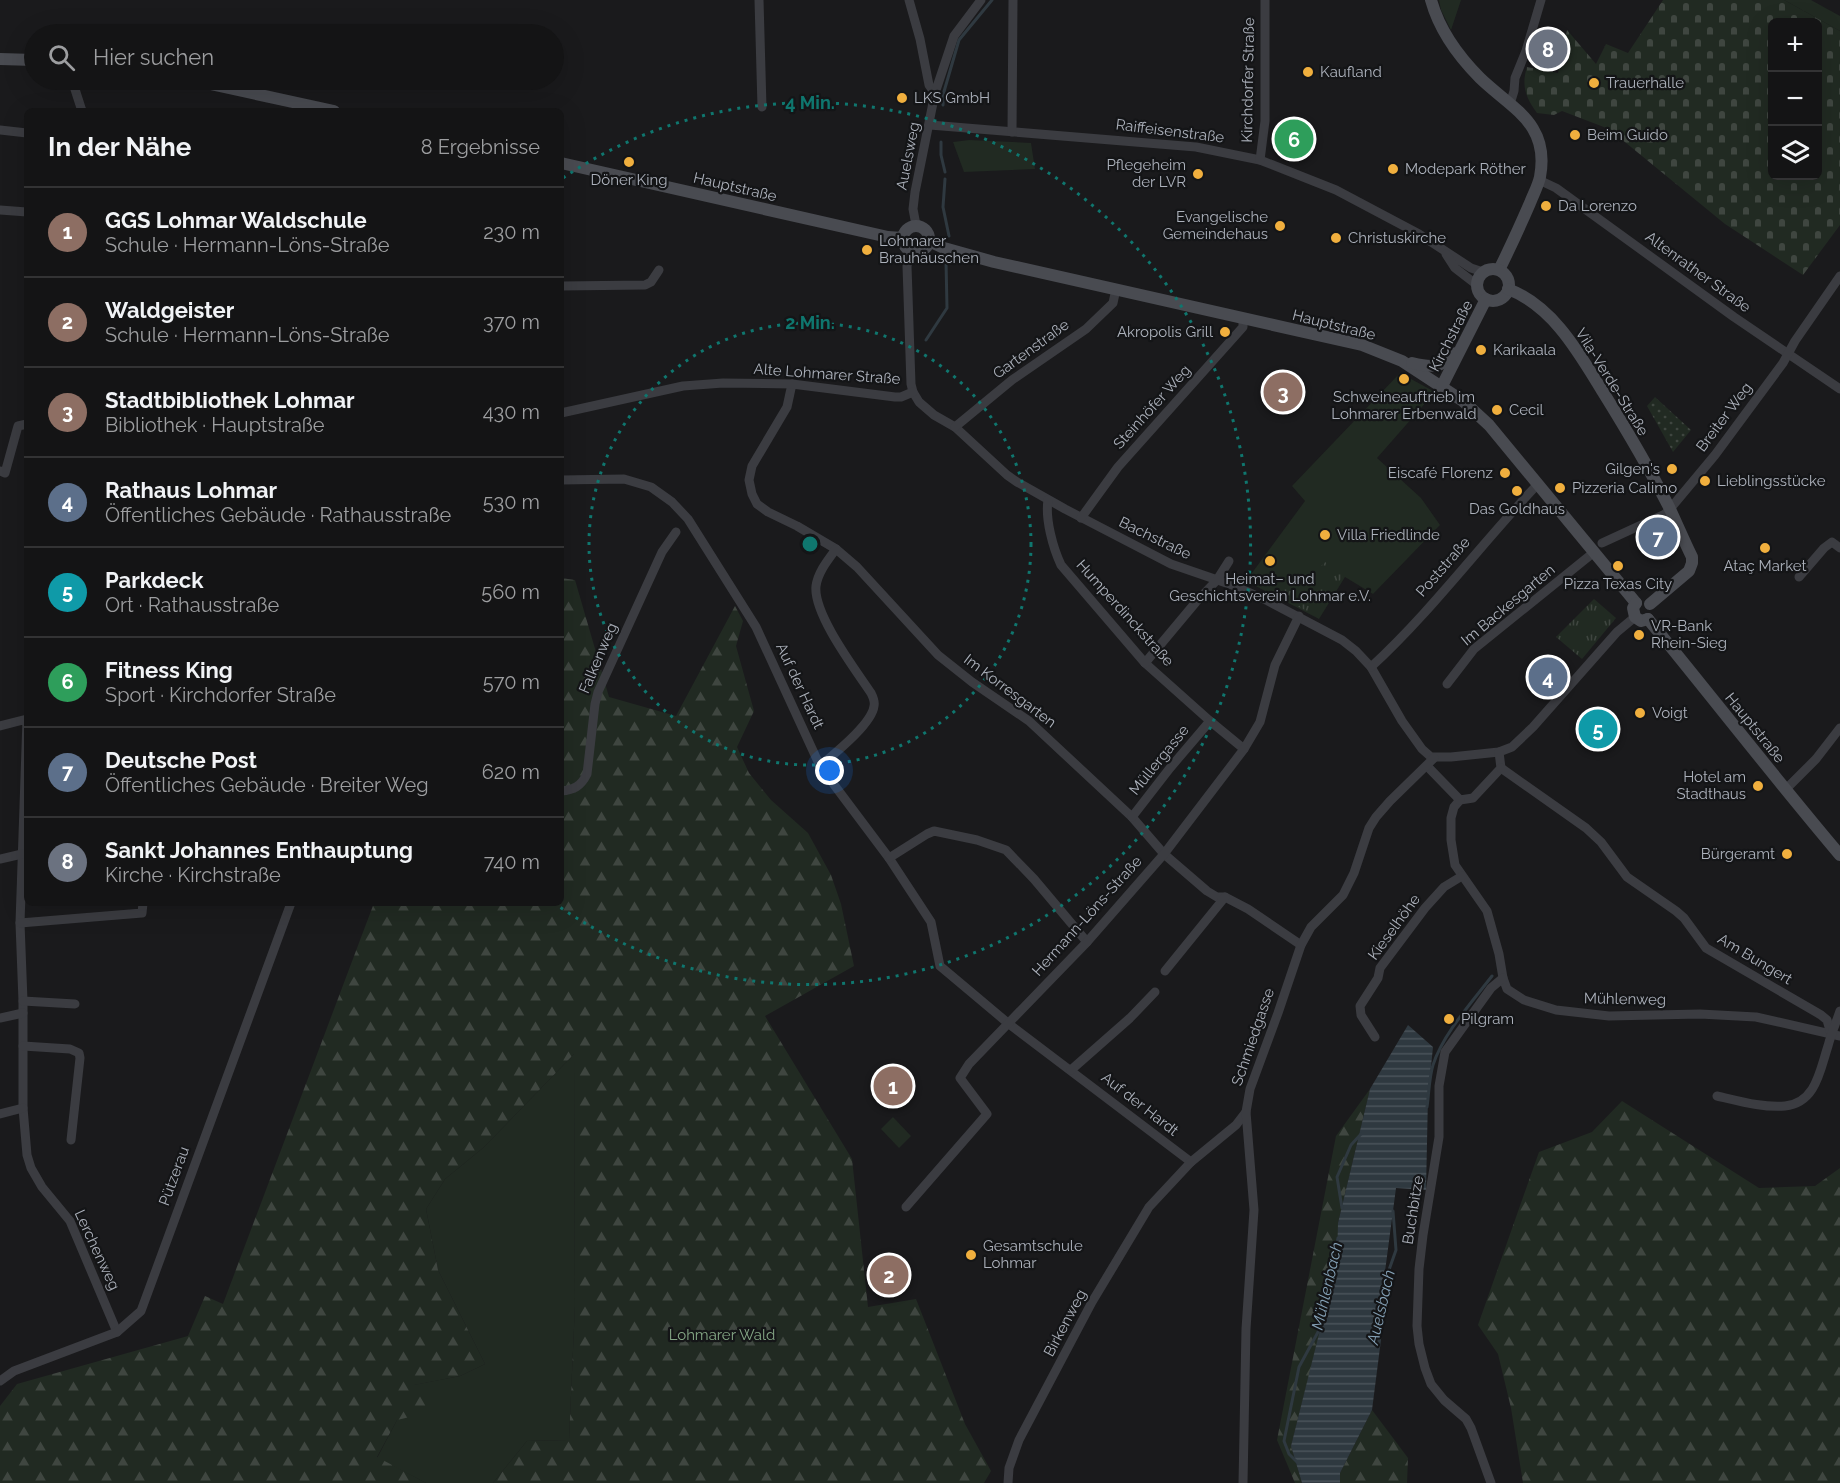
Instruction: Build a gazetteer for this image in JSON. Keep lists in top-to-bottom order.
{
  "streets": {
    "main road": ["Hauptstraße", "Kirchstraße", "Vila-Verde-Straße"],
    "street": [
      "Kirchdorfer Straße",
      "Raiffeisenstraße",
      "Auelsweg",
      "Altenrather Straße",
      "Gartenstraße",
      "Alte Lohmarer Straße",
      "Steinhöfer Weg",
      "Breiter Weg",
      "Bachstraße",
      "Poststraße",
      "Im Backesgarten",
      "Humperdinckstraße",
      "Falkenweg",
      "Auf der Hardt",
      "Im Korresgarten",
      "Müllergasse",
      "Hermann-Löns-Straße",
      "Kieselhöhe",
      "Am Bungert",
      "Mühlenweg",
      "Schmiedgasse",
      "Pützerau",
      "Buchbitze",
      "Lerchenweg",
      "Birkenweg"
    ]
  },
  "crossings": [
    ["Kirchdorfer Straße", "Raiffeisenstraße"],
    ["Raiffeisenstraße", "Auelsweg"],
    ["Raiffeisenstraße", "Kirchstraße"],
    ["Raiffeisenstraße", "Vila-Verde-Straße"],
    ["Auelsweg", "Hauptstraße"],
    ["Hauptstraße", "Kirchstraße"],
    ["Hauptstraße", "Gartenstraße"],
    ["Hauptstraße", "Steinhöfer Weg"],
    ["Hauptstraße", "Breiter Weg"],
    ["Hauptstraße", "Poststraße"],
    ["Hauptstraße", "Im Backesgarten"],
    ["Altenrather Straße", "Breiter Weg"],
    ["Kirchstraße", "Vila-Verde-Straße"],
    ["Gartenstraße", "Bachstraße"],
    ["Alte Lohmarer Straße", "Bachstraße"],
    ["Alte Lohmarer Straße", "Im Korresgarten"],
    ["Vila-Verde-Straße", "Breiter Weg"],
    ["Steinhöfer Weg", "Bachstraße"],
    ["Breiter Weg", "Im Backesgarten"],
    ["Bachstraße", "Poststraße"],
    ["Bachstraße", "Humperdinckstraße"],
    ["Bachstraße", "Hermann-Löns-Straße"],
    ["Bachstraße", "Schmiedgasse"],
    ["Humperdinckstraße", "Müllergasse"],
    ["Humperdinckstraße", "Hermann-Löns-Straße"],
    ["Auf der Hardt", "Hermann-Löns-Straße"],
    ["Auf der Hardt", "Birkenweg"],
    ["Im Korresgarten", "Müllergasse"],
    ["Im Korresgarten", "Hermann-Löns-Straße"],
    ["Im Korresgarten", "Schmiedgasse"],
    ["Am Bungert", "Mühlenweg"],
    ["Mühlenweg", "Buchbitze"],
    ["Schmiedgasse", "Birkenweg"],
    ["Pützerau", "Lerchenweg"]
  ],
  "water": ["Mühlenbach", "Auelsbach"],
  "parks": ["Lohmarer Wald"],
  "places": [
    "Kaufland",
    "Trauerhalle",
    "LKS GmbH",
    "Beim Guido",
    "Döner King",
    "Modepark Röther",
    "Pflegeheim der LVR",
    "Da Lorenzo",
    "Evangelische Gemeindehaus",
    "Christuskirche",
    "Lohmarer Brauhäuschen",
    "Akropolis Grill",
    "Karikaala",
    "Schweineauftrieb im Lohmarer Erbenwald",
    "Cecil",
    "Gilgen's",
    "Eiscafé Florenz",
    "Lieblingsstücke",
    "Pizzeria Calimo",
    "Das Goldhaus",
    "Villa Friedlinde",
    "Ataç Market",
    "Heimat– und Geschichtsverein Lohmar e.V.",
    "Pizza Texas City",
    "VR-Bank Rhein-Sieg",
    "Voigt",
    "Hotel am Stadthaus",
    "Bürgeramt",
    "Pilgram",
    "Gesamtschule Lohmar"
  ],
  "page": {
    "map_buttons": ["+", "−"],
    "search": "Hier suchen",
    "pins": [
      "8",
      "6",
      "3",
      "7",
      "4",
      "5",
      "1",
      "2"
    ],
    "heading": ["In der Nähe", "8 Ergebnisse"],
    "list": [
      {
        "mark": "1",
        "name": "GGS Lohmar Waldschule",
        "note": "Schule · Hermann-Löns-Straße",
        "value": "230 m"
      },
      {
        "mark": "2",
        "name": "Waldgeister",
        "note": "Schule · Hermann-Löns-Straße",
        "value": "370 m"
      },
      {
        "mark": "3",
        "name": "Stadtbibliothek Lohmar",
        "note": "Bibliothek · Hauptstraße",
        "value": "430 m"
      },
      {
        "mark": "4",
        "name": "Rathaus Lohmar",
        "note": "Öffentliches Gebäude · Rathausstraße",
        "value": "530 m"
      },
      {
        "mark": "5",
        "name": "Parkdeck",
        "note": "Ort · Rathausstraße",
        "value": "560 m"
      },
      {
        "mark": "6",
        "name": "Fitness King",
        "note": "Sport · Kirchdorfer Straße",
        "value": "570 m"
      },
      {
        "mark": "7",
        "name": "Deutsche Post",
        "note": "Öffentliches Gebäude · Breiter Weg",
        "value": "620 m"
      },
      {
        "mark": "8",
        "name": "Sankt Johannes Enthauptung",
        "note": "Kirche · Kirchstraße",
        "value": "740 m"
      }
    ]
  },
  "rings": ["4 Min.", "2 Min."]
}
